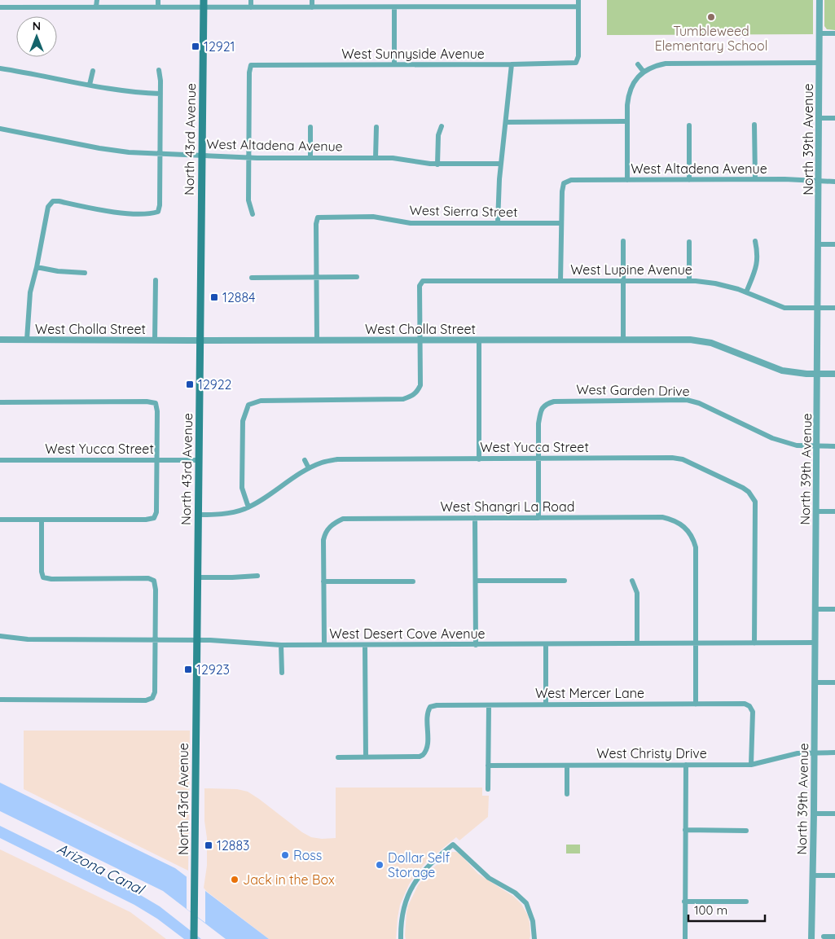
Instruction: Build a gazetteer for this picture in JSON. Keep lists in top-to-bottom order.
{
  "streets": {
    "main road": ["North 43rd Avenue"],
    "street": [
      "West Sunnyside Avenue",
      "North 39th Avenue",
      "West Altadena Avenue",
      "West Sierra Street",
      "West Lupine Avenue",
      "West Cholla Street",
      "West Garden Drive",
      "West Yucca Street",
      "West Shangri La Road",
      "West Desert Cove Avenue",
      "West Mercer Lane",
      "West Christy Drive"
    ]
  },
  "crossings": [
    ["West Sunnyside Avenue", "West Altadena Avenue"],
    ["North 43rd Avenue", "West Altadena Avenue"],
    ["North 43rd Avenue", "West Cholla Street"],
    ["North 43rd Avenue", "West Yucca Street"],
    ["North 43rd Avenue", "West Desert Cove Avenue"],
    ["North 39th Avenue", "West Altadena Avenue"],
    ["North 39th Avenue", "West Lupine Avenue"],
    ["North 39th Avenue", "West Cholla Street"],
    ["North 39th Avenue", "West Garden Drive"],
    ["North 39th Avenue", "West Desert Cove Avenue"],
    ["North 39th Avenue", "West Christy Drive"],
    ["West Altadena Avenue", "West Sierra Street"],
    ["West Lupine Avenue", "West Cholla Street"],
    ["West Garden Drive", "West Yucca Street"],
    ["West Yucca Street", "West Desert Cove Avenue"],
    ["West Shangri La Road", "West Desert Cove Avenue"],
    ["West Mercer Lane", "West Christy Drive"]
  ],
  "water": ["Arizona Canal"],
  "places": {
    "other": [
      "Tumbleweed Elementary School",
      "Ross",
      "Dollar Self Storage",
      "Jack in the Box"
    ],
    "transit": [
      "12921",
      "12884",
      "12922",
      "12923",
      "12883"
    ]
  },
  "scale_bar": "100 m",
  "north": "top"
}
